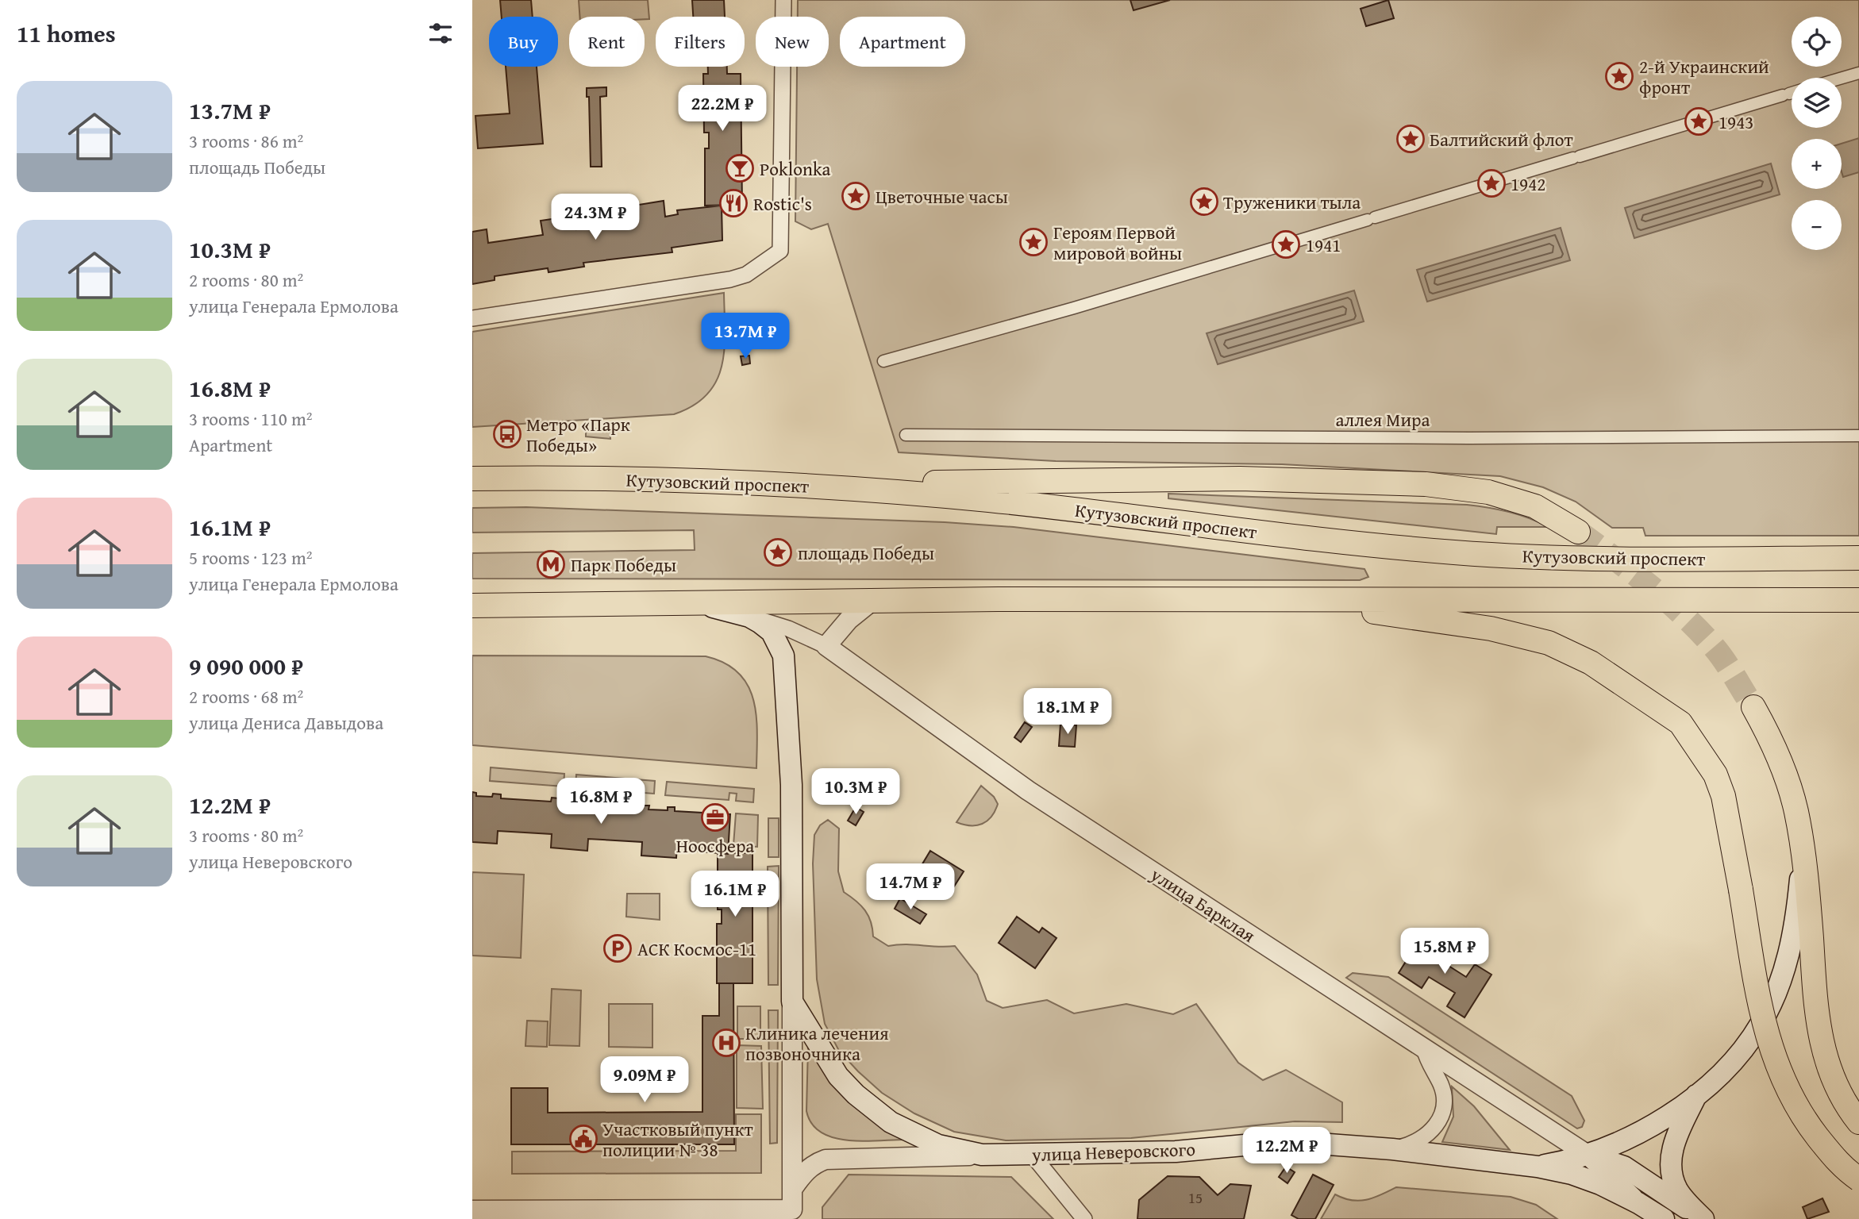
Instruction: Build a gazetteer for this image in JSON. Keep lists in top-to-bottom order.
{
  "streets": {
    "main road": ["Кутузовский проспект", "улица Барклая", "улица Неверовского"],
    "street": ["аллея Мира"]
  },
  "crossings": [
    ["улица Барклая", "улица Неверовского"]
  ],
  "places": {
    "place": [
      "2-й Украинский фронт",
      "1943",
      "Балтийский флот",
      "1942",
      "Цветочные часы",
      "Труженики тыла",
      "Героям Первой мировой войны",
      "1941",
      "площадь Победы"
    ],
    "bar": ["Poklonka"],
    "restaurant": ["Rostic's"],
    "bus stop": ["Метро «Парк Победы»"],
    "metro station": ["Парк Победы"],
    "office": ["Ноосфера"],
    "parking": ["АСК Космос-11"],
    "hospital": ["Клиника лечения позвоночника"],
    "public building": ["Участковый пункт полиции № 38"]
  },
  "house_numbers": ["15"],
  "page": {
    "heading": "11 homes",
    "map_buttons": ["+", "−"],
    "chip": [
      "Buy",
      "Rent",
      "Filters",
      "New",
      "Apartment"
    ],
    "list": [
      {
        "name": "13.7M ₽",
        "note": "3 rooms · 86 m² · площадь Победы"
      },
      {
        "name": "10.3M ₽",
        "note": "2 rooms · 80 m² · улица Генерала Ермолова"
      },
      {
        "name": "16.8M ₽",
        "note": "3 rooms · 110 m² · Apartment"
      },
      {
        "name": "16.1M ₽",
        "note": "5 rooms · 123 m² · улица Генерала Ермолова"
      },
      {
        "name": "9 090 000 ₽",
        "note": "2 rooms · 68 m² · улица Дениса Давыдова"
      },
      {
        "name": "12.2M ₽",
        "note": "3 rooms · 80 m² · улица Неверовского"
      }
    ],
    "price": [
      "22.2M ₽",
      "24.3M ₽",
      "13.7M ₽",
      "18.1M ₽",
      "10.3M ₽",
      "16.8M ₽",
      "14.7M ₽",
      "16.1M ₽",
      "15.8M ₽",
      "9.09M ₽",
      "12.2M ₽"
    ]
  }
}
